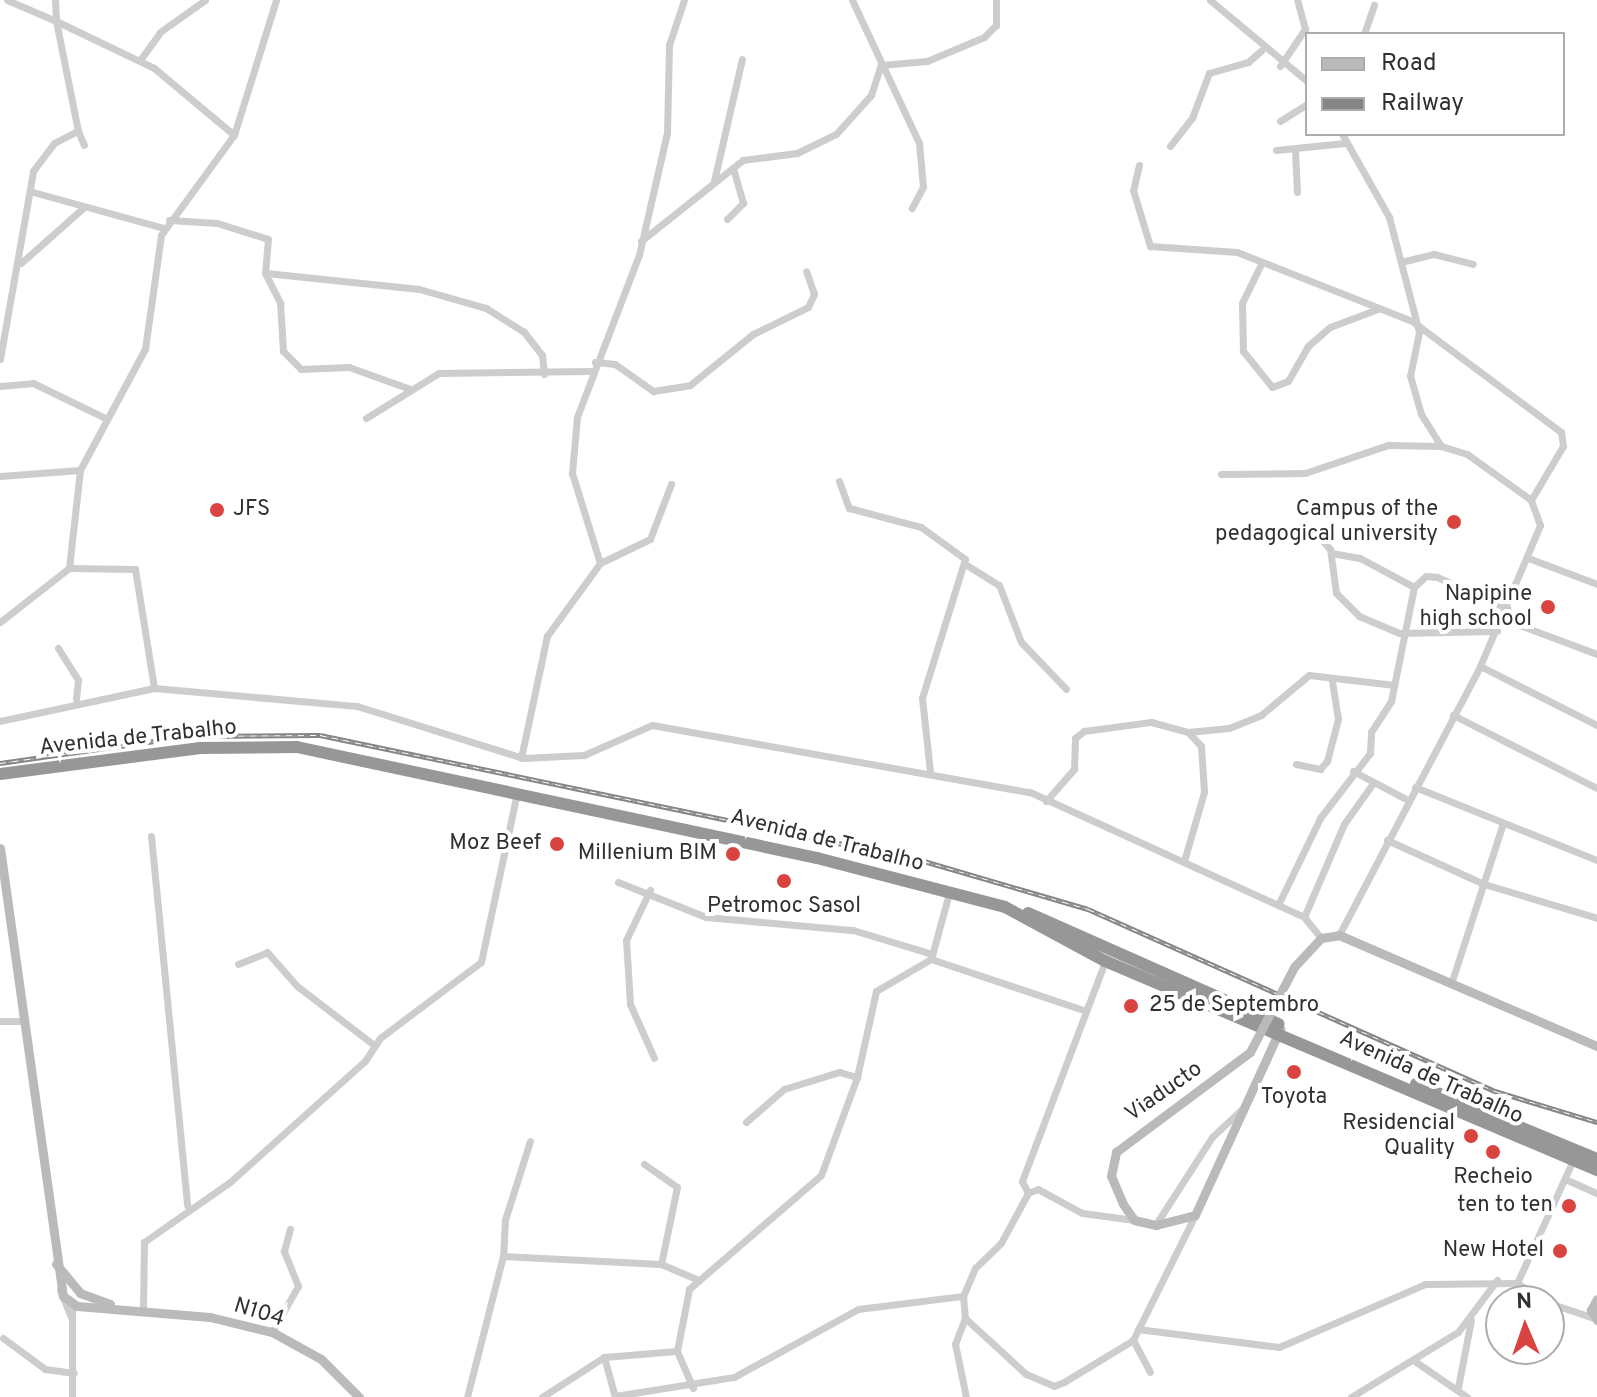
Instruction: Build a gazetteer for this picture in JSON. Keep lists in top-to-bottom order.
{
  "streets": {
    "highway": ["Avenida de Trabalho"],
    "street": ["Viaducto", "N104"]
  },
  "places": [
    "JFS",
    "Campus of the pedagogical university",
    "Napipine high school",
    "Moz Beef",
    "Millenium BIM",
    "Petromoc Sasol",
    "25 de Septembro",
    "Toyota",
    "Residencial Quality",
    "Recheio",
    "ten to ten",
    "New Hotel"
  ],
  "legend": ["Road", "Railway"],
  "north": "top"
}
